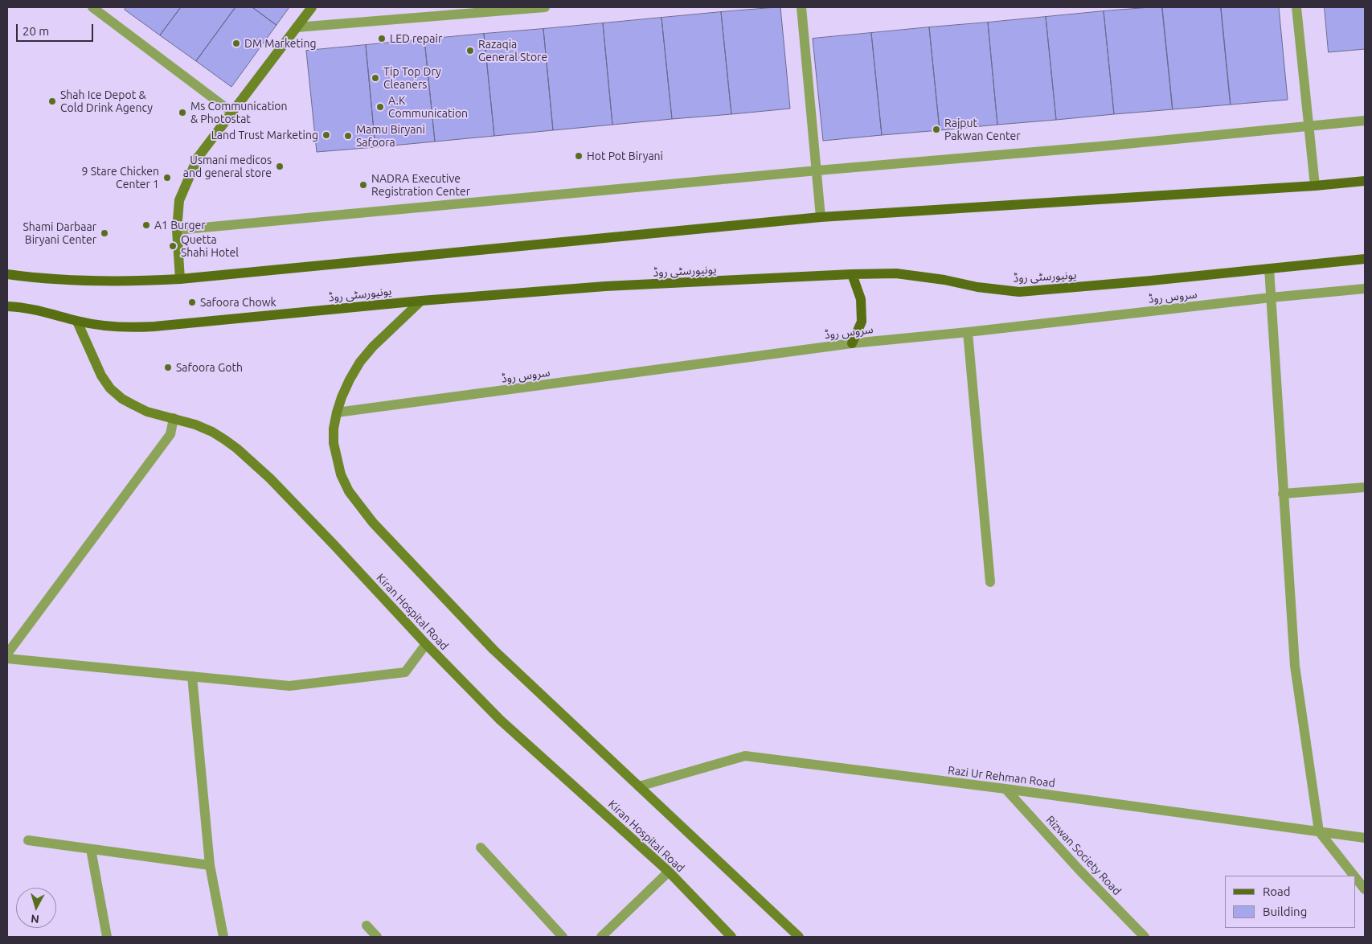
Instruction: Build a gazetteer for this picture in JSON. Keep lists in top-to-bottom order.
{
  "streets": {
    "main road": ["یونیورسٹی روڈ", "Kiran Hospital Road"],
    "street": ["سروس روڈ", "Razi Ur Rehman Road", "Rizwan Society Road"]
  },
  "crossings": [
    ["یونیورسٹی روڈ", "Kiran Hospital Road"],
    ["Razi Ur Rehman Road", "Rizwan Society Road"]
  ],
  "places": [
    "LED repair",
    "DM Marketing",
    "Razaqia General Store",
    "Tip Top Dry Cleaners",
    "Shah Ice Depot & Cold Drink Agency",
    "A.K Communication",
    "Ms Communication & Photostat",
    "Rajput Pakwan Center",
    "Land Trust Marketing",
    "Mamu Biryani Safoora",
    "Hot Pot Biryani",
    "Usmani medicos and general store",
    "9 Stare Chicken Center 1",
    "NADRA Executive Registration Center",
    "A1 Burger",
    "Shami Darbaar Biryani Center",
    "Quetta Shahi Hotel",
    "Safoora Chowk",
    "Safoora Goth"
  ],
  "legend": ["Road", "Building"],
  "scale_bar": "20 m",
  "north": "bottom"
}
